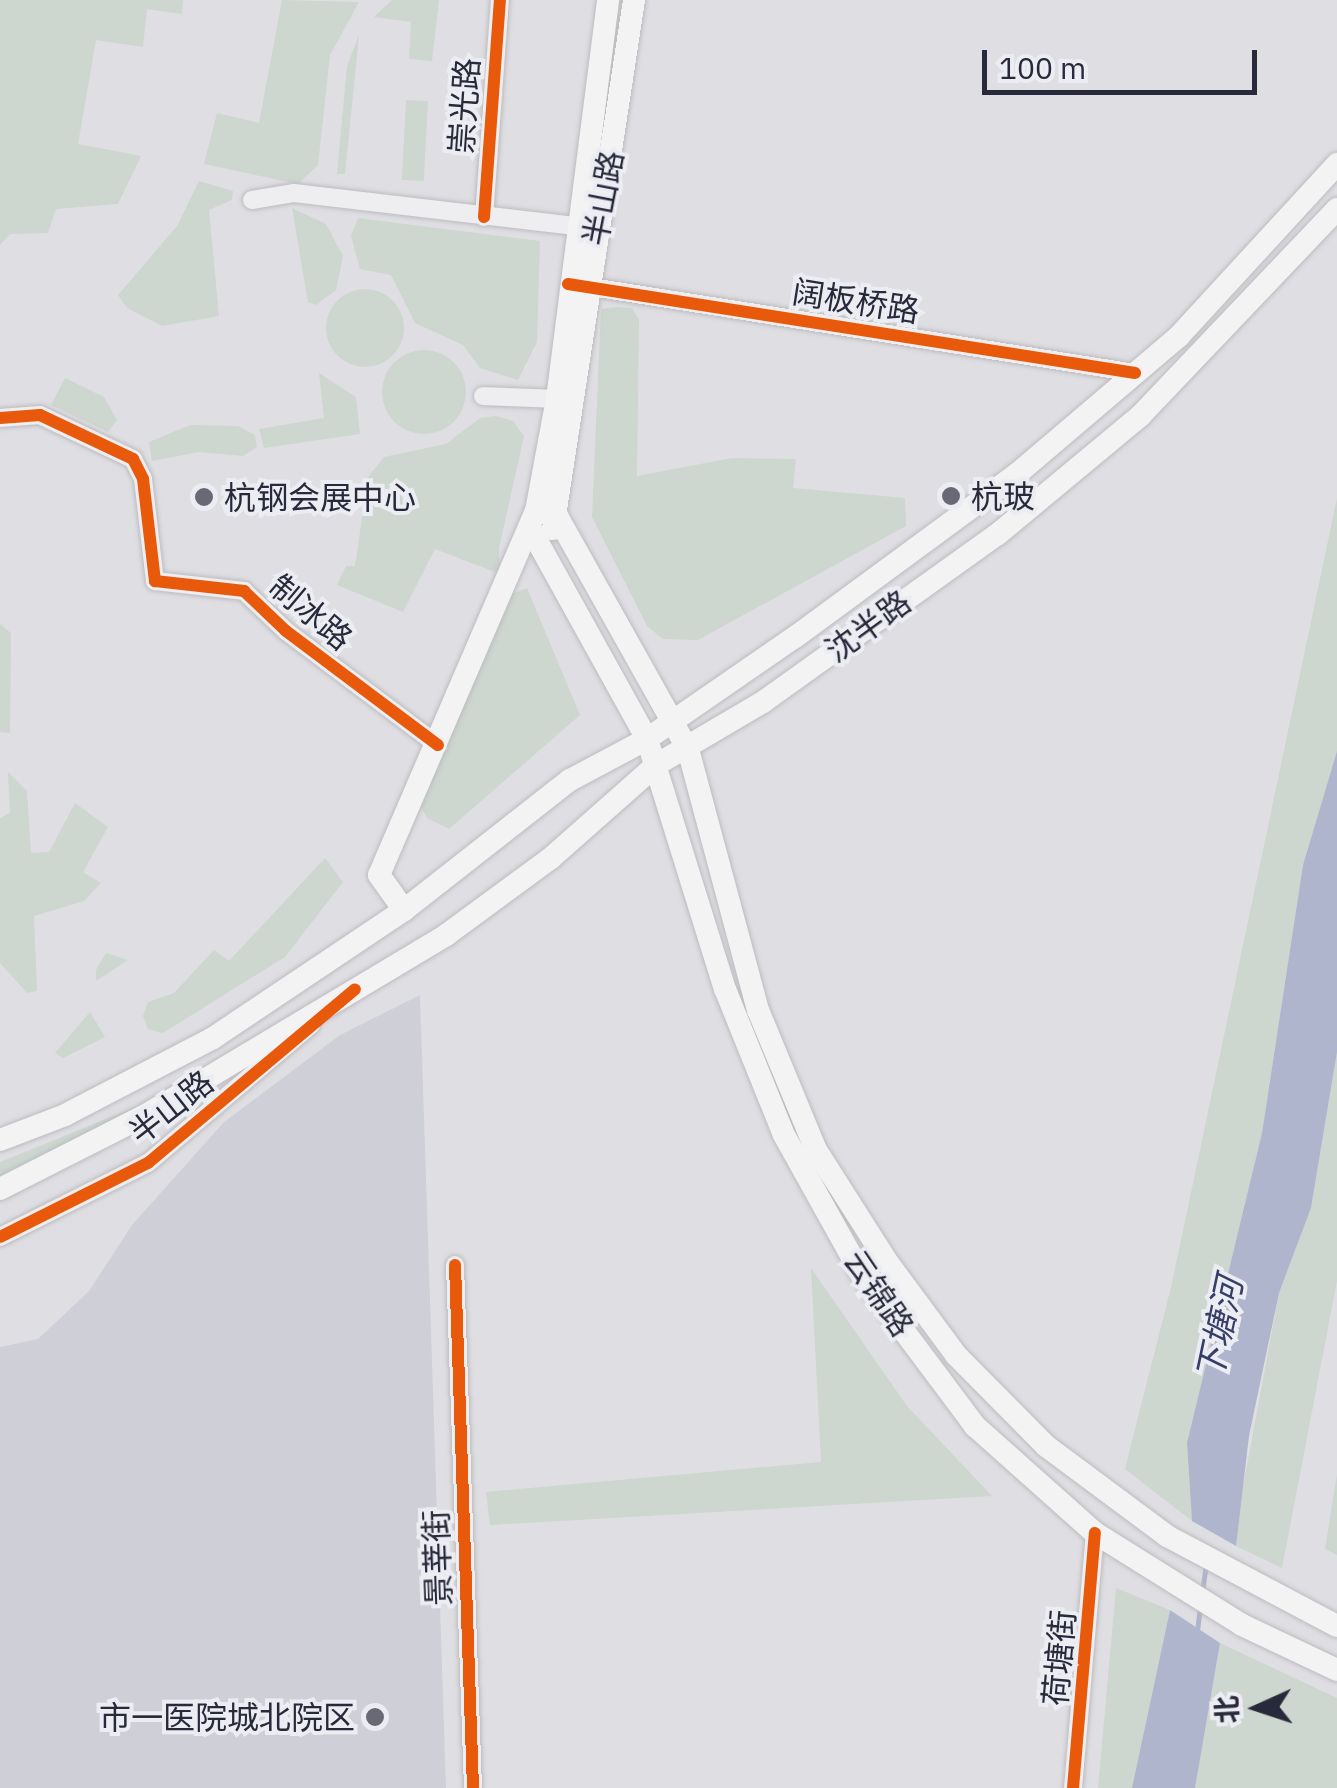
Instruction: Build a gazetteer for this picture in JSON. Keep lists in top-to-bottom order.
{
  "streets": {
    "main road": ["半山路", "沈半路", "云锦路"],
    "street": [
      "崇光路",
      "阔板桥路",
      "制冰路",
      "景莘街",
      "荷塘街"
    ]
  },
  "crossings": [
    ["半山路", "阔板桥路"],
    ["半山路", "制冰路"],
    ["半山路", "沈半路"],
    ["阔板桥路", "沈半路"],
    ["沈半路", "云锦路"],
    ["云锦路", "荷塘街"]
  ],
  "water": ["下塘河"],
  "places": ["杭玻", "杭钢会展中心", "市一医院城北院区"],
  "scale_bar": "100 m",
  "north": "left"
}
